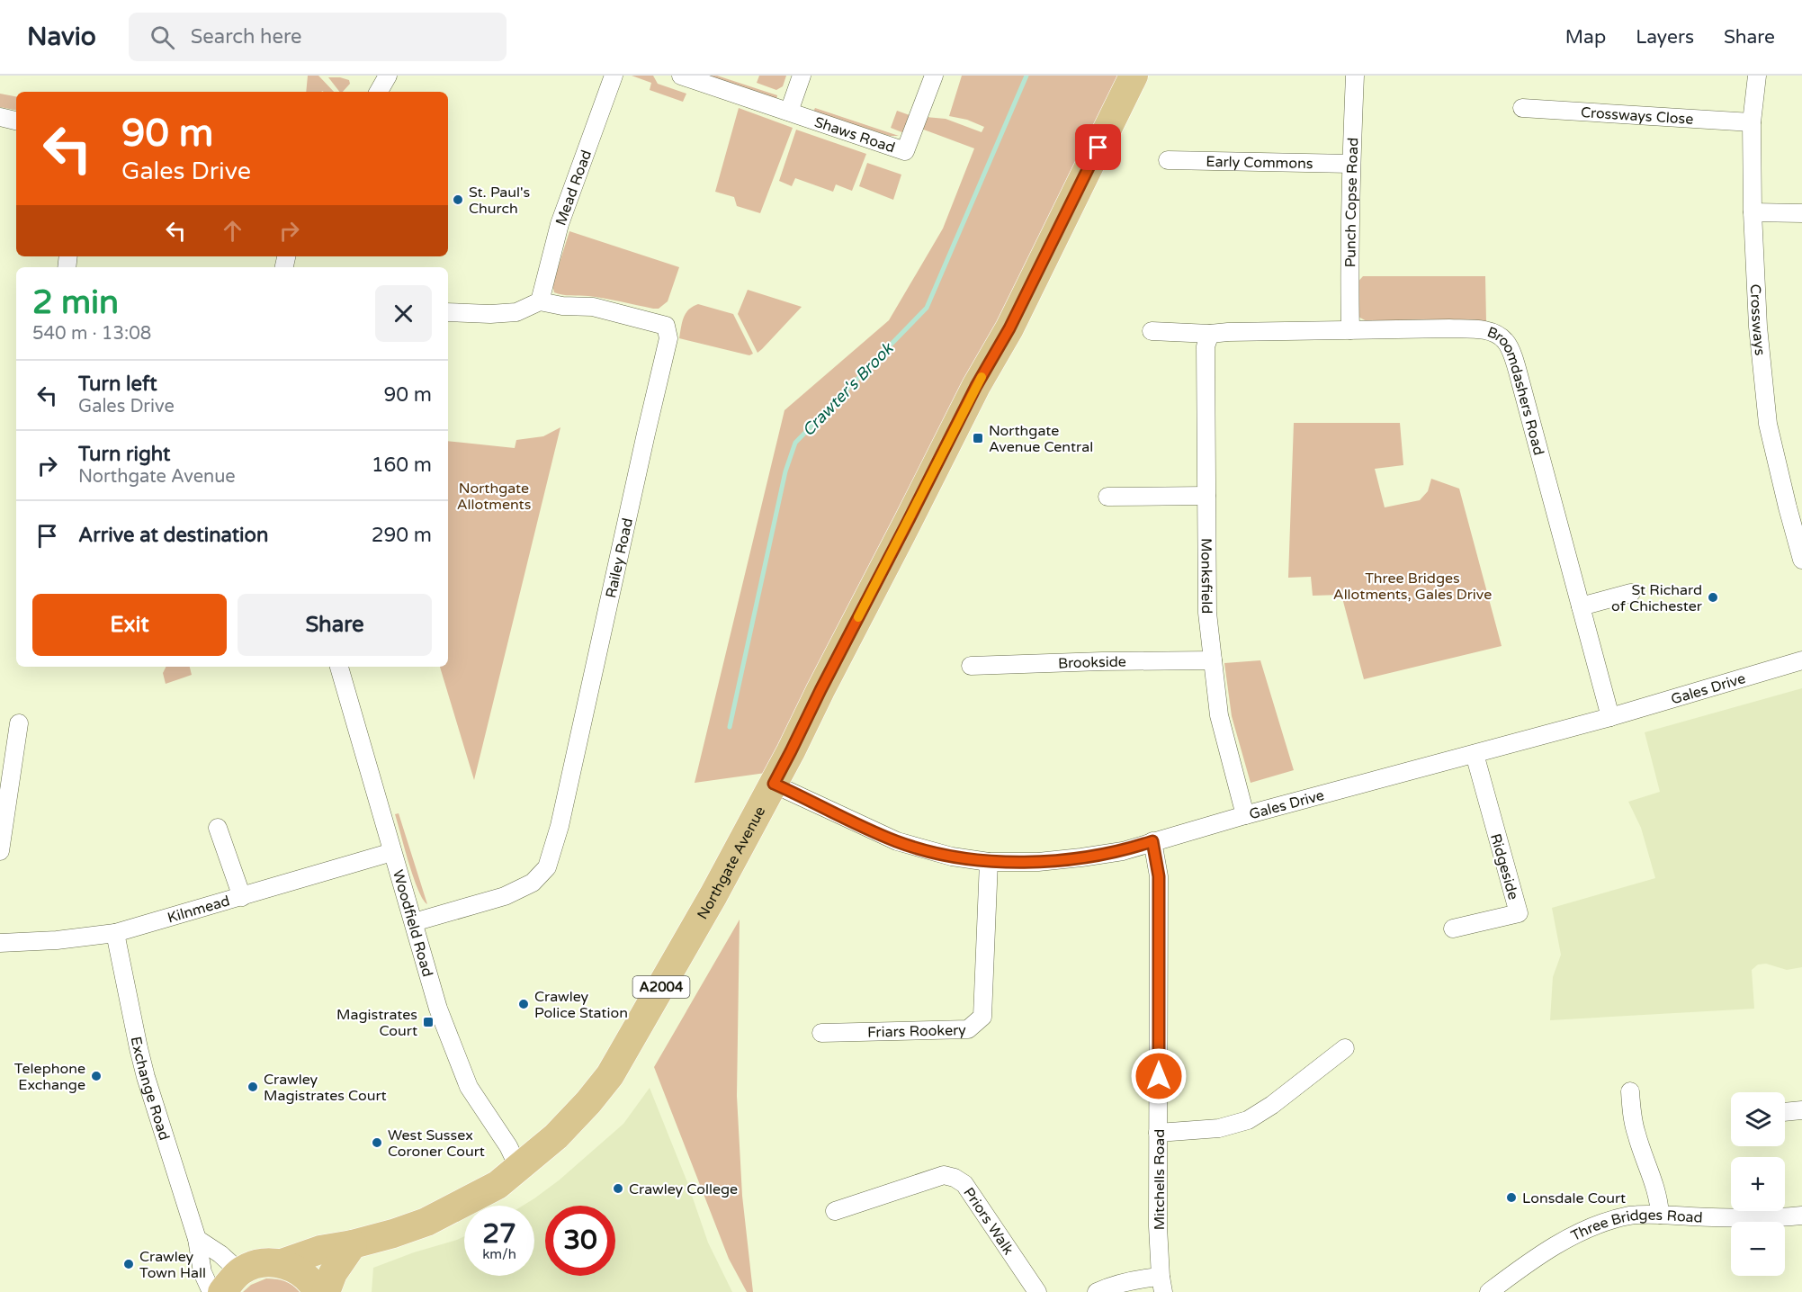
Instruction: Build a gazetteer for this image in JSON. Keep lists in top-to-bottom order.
{
  "streets": {
    "main road": ["Northgate Avenue", "A2004"],
    "street": [
      "Crossways Close",
      "Shaws Road",
      "Early Commons",
      "Mead Road",
      "Punch Copse Road",
      "Crossways",
      "Broomdashers Road",
      "Railey Road",
      "Monksfield",
      "Brookside",
      "Gales Drive",
      "Ridgeside",
      "Kilnmead",
      "Woodfield Road",
      "Friars Rookery",
      "Exchange Road",
      "Mitchells Road",
      "Priors Walk",
      "Three Bridges Road"
    ]
  },
  "crossings": [
    ["Crossways Close", "Crossways"],
    ["Early Commons", "Punch Copse Road"],
    ["Mead Road", "Railey Road"],
    ["Punch Copse Road", "Broomdashers Road"],
    ["Broomdashers Road", "Monksfield"],
    ["Broomdashers Road", "Gales Drive"],
    ["Railey Road", "Woodfield Road"],
    ["Monksfield", "Brookside"],
    ["Monksfield", "Gales Drive"],
    ["Gales Drive", "Northgate Avenue"],
    ["Gales Drive", "Ridgeside"],
    ["Gales Drive", "Friars Rookery"],
    ["Gales Drive", "Mitchells Road"],
    ["Northgate Avenue", "Woodfield Road"],
    ["Kilnmead", "Woodfield Road"],
    ["Kilnmead", "Exchange Road"]
  ],
  "water": ["Crawter's Brook"],
  "parks": ["Northgate Allotments", "Three Bridges Allotments, Gales Drive"],
  "places": {
    "other": [
      "St. Paul's Church",
      "St Richard of Chichester",
      "Crawley Police Station",
      "Telephone Exchange",
      "Crawley Magistrates Court",
      "West Sussex Coroner Court",
      "Crawley College",
      "Lonsdale Court",
      "Crawley Town Hall"
    ],
    "transit": ["Northgate Avenue Central", "Magistrates Court"]
  },
  "page": {
    "header": "Navio",
    "search": "Search here",
    "nav": ["Map", "Layers", "Share"],
    "turn": ["90 m", "Gales Drive"],
    "heading": ["2 min", "540 m · 13:08"],
    "list": [
      {
        "name": "Turn left",
        "note": "Gales Drive",
        "value": "90 m"
      },
      {
        "name": "Turn right",
        "note": "Northgate Avenue",
        "value": "160 m"
      },
      {
        "name": "Arrive at destination",
        "value": "290 m"
      }
    ],
    "buttons": ["Exit", "Share"],
    "map_buttons": ["+", "−"],
    "speed": "27 km/h",
    "limit": "30"
  }
}
